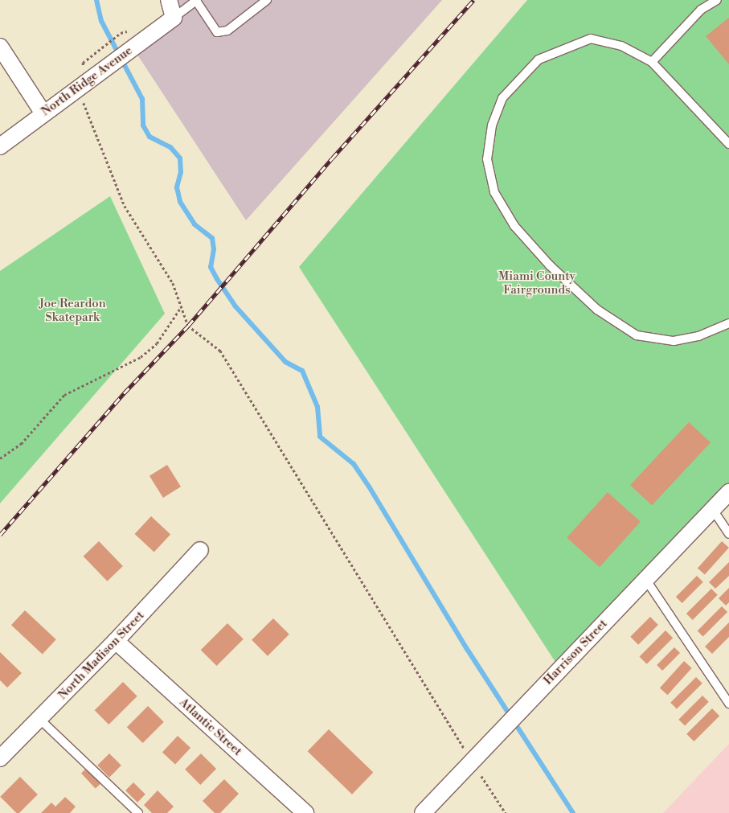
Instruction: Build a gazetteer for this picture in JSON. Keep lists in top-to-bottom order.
{
  "streets": {
    "street": [
      "North Ridge Avenue",
      "Harrison Street",
      "North Madison Street",
      "Atlantic Street"
    ]
  },
  "crossings": [
    ["North Madison Street", "Atlantic Street"]
  ],
  "parks": ["Miami County Fairgrounds", "Joe Reardon Skatepark"]
}
